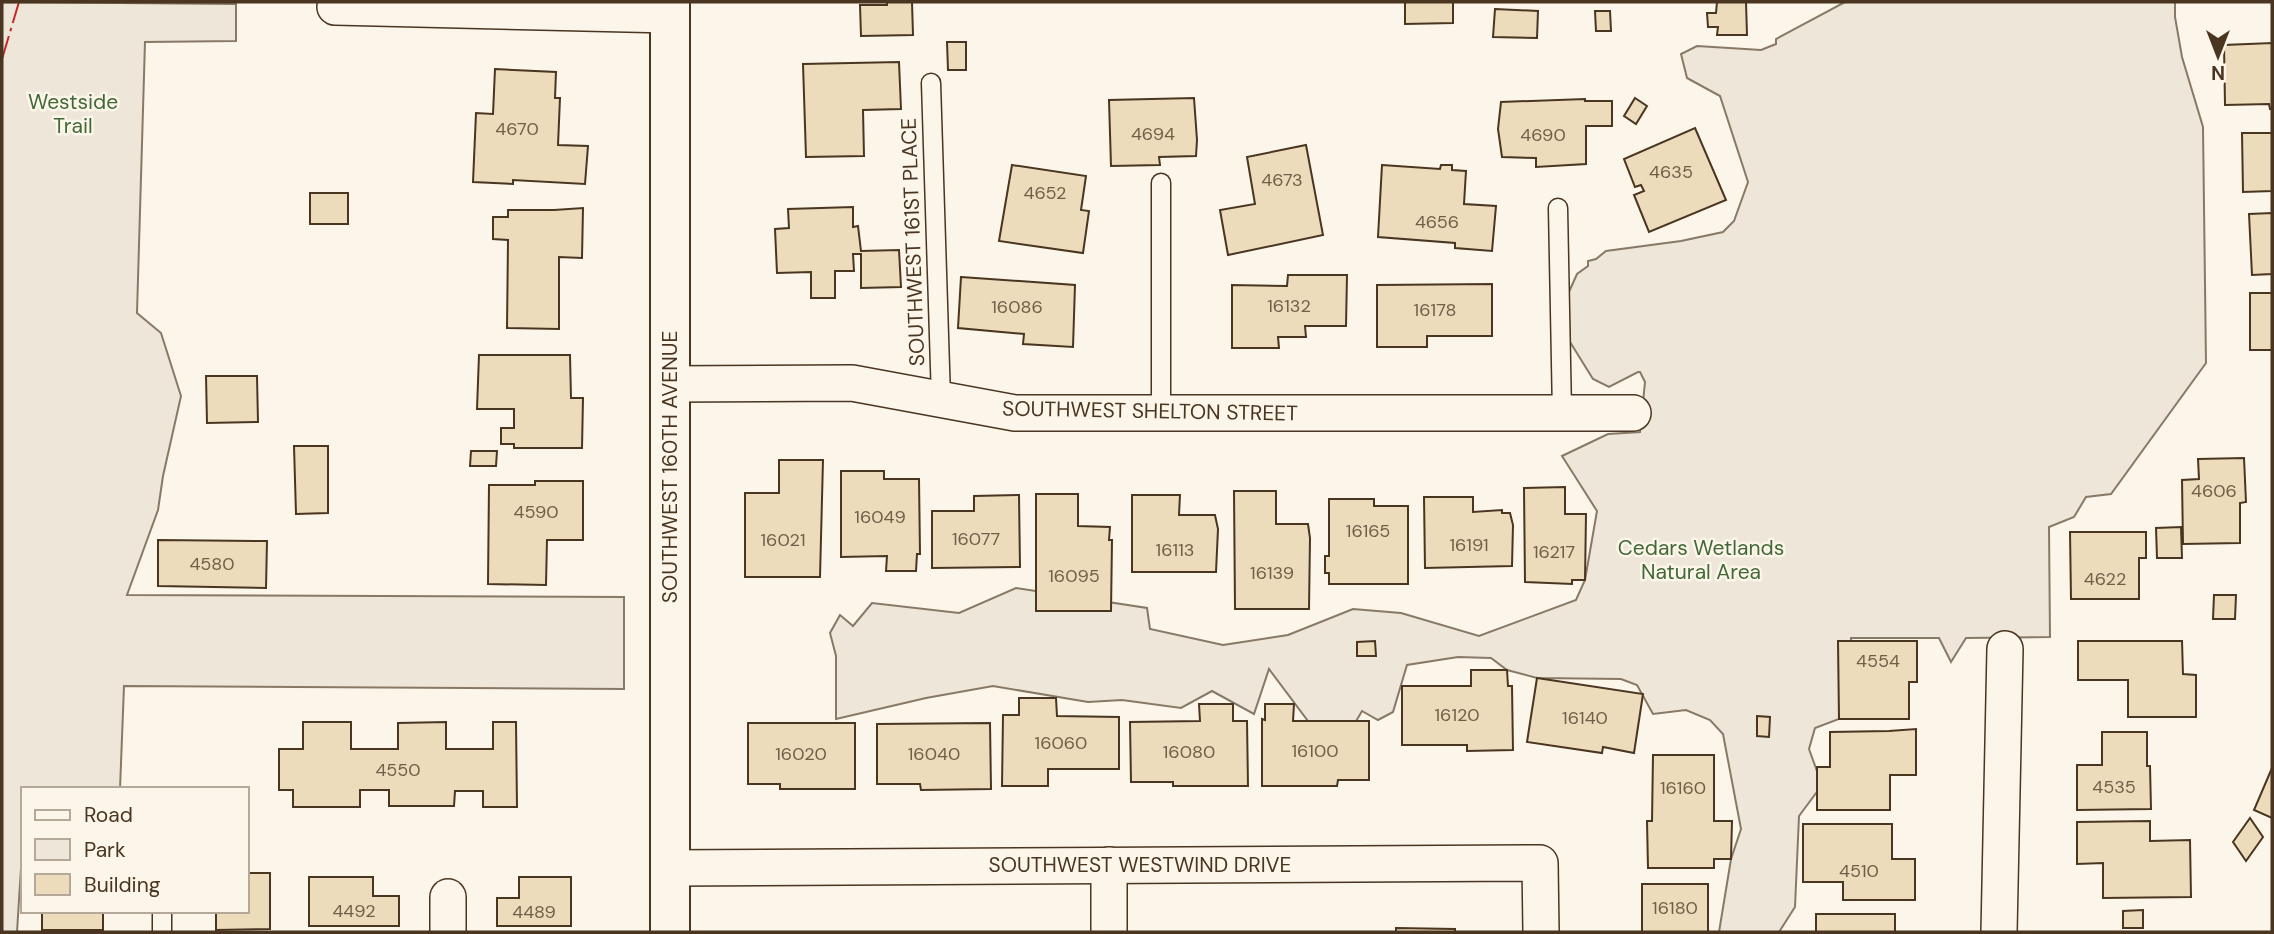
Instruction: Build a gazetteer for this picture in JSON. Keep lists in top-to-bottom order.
{
  "streets": {
    "street": ["SOUTHWEST SHELTON STREET", "SOUTHWEST 160TH AVENUE", "SOUTHWEST WESTWIND DRIVE"],
    "lane": ["SOUTHWEST 161ST PLACE"]
  },
  "crossings": [
    ["SOUTHWEST 161ST PLACE", "SOUTHWEST SHELTON STREET"],
    ["SOUTHWEST SHELTON STREET", "SOUTHWEST 160TH AVENUE"],
    ["SOUTHWEST 160TH AVENUE", "SOUTHWEST WESTWIND DRIVE"]
  ],
  "parks": ["Westside Trail", "Cedars Wetlands Natural Area"],
  "house_numbers": [
    "4670",
    "4694",
    "4690",
    "4635",
    "4673",
    "4652",
    "4656",
    "16132",
    "16086",
    "16178",
    "4606",
    "4590",
    "16049",
    "16165",
    "16077",
    "16021",
    "16191",
    "16113",
    "16217",
    "4580",
    "16139",
    "16095",
    "4622",
    "4554",
    "16120",
    "16140",
    "16060",
    "16100",
    "16080",
    "16020",
    "16040",
    "4550",
    "4535",
    "16160",
    "4510",
    "16180",
    "4492",
    "4489"
  ],
  "legend": ["Road", "Park", "Building"],
  "north": "bottom"
}
